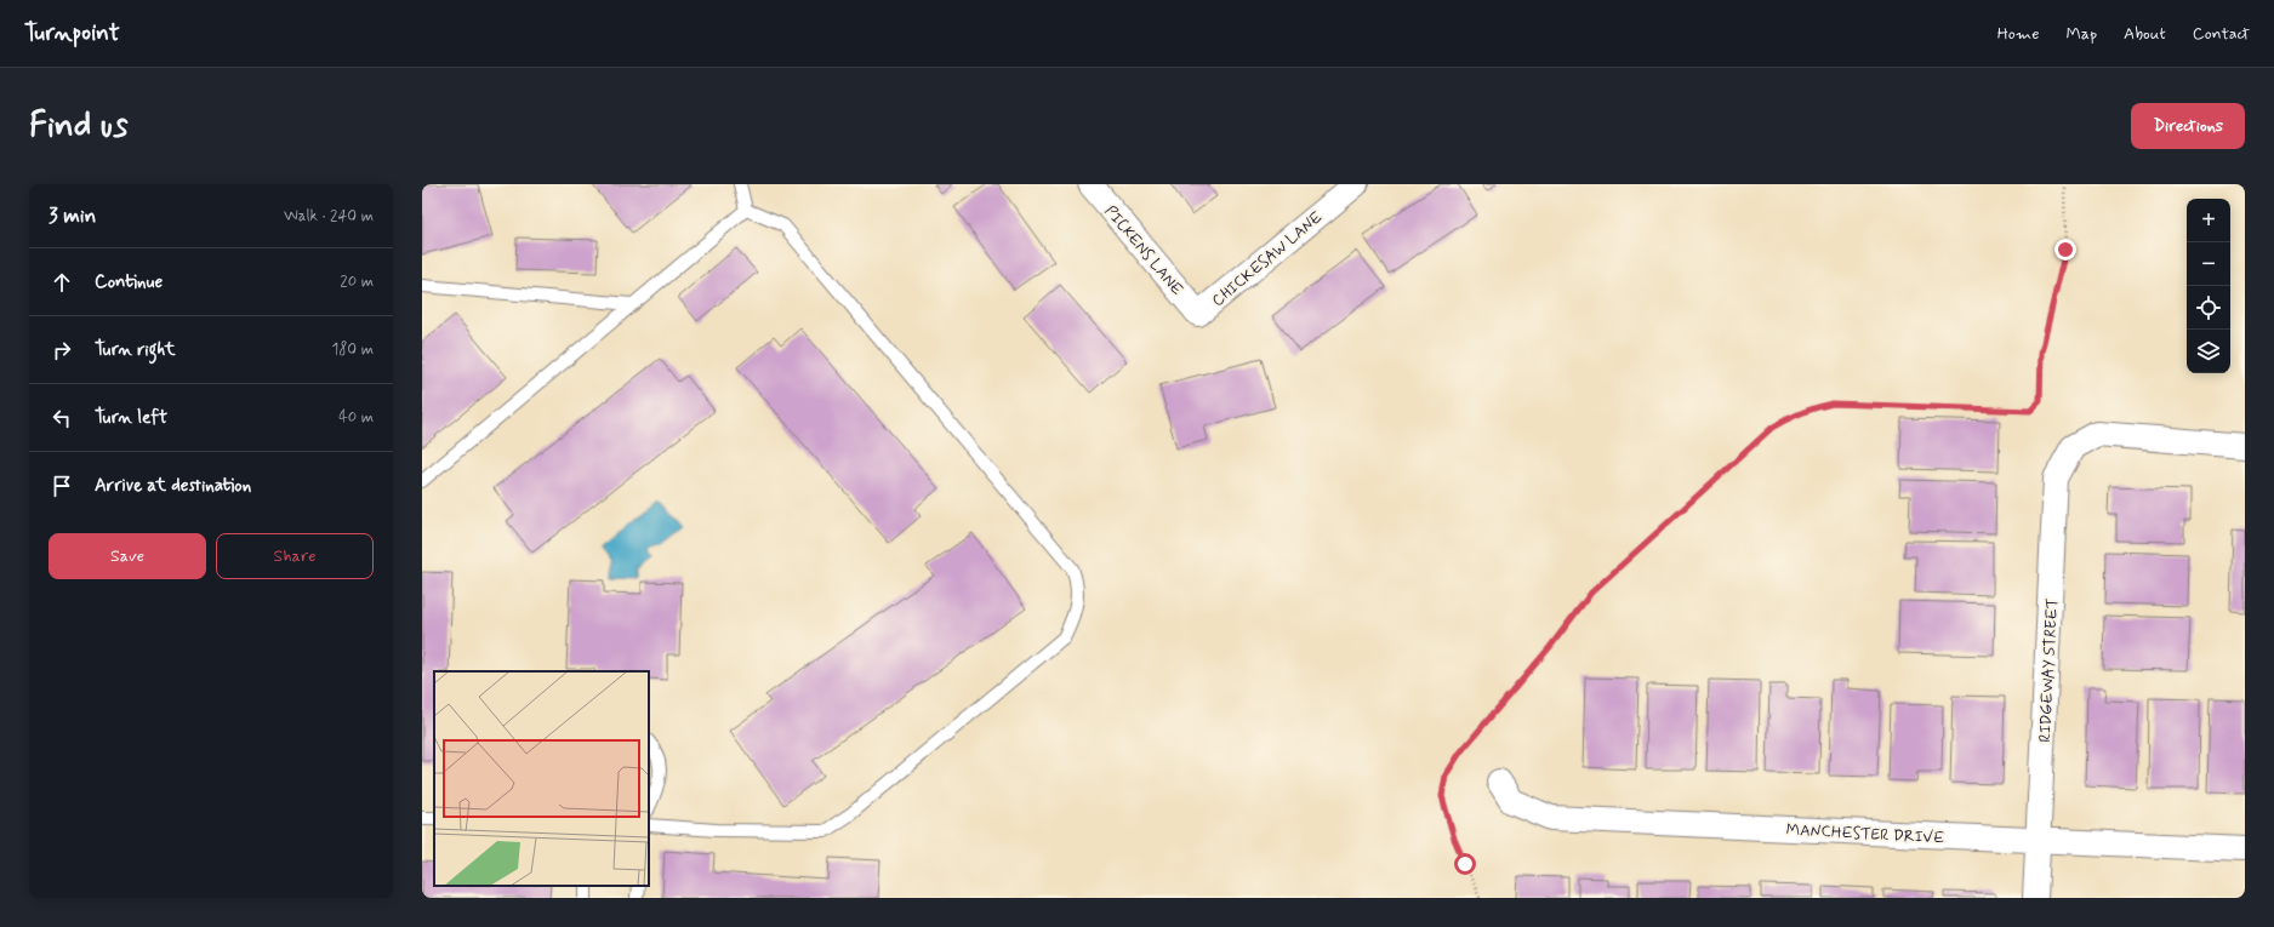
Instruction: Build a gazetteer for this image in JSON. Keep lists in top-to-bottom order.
{
  "streets": {
    "street": [
      "PICKENS LANE",
      "CHICKESAW LANE",
      "RIDGEWAY STREET",
      "MANCHESTER DRIVE"
    ]
  },
  "crossings": [
    ["PICKENS LANE", "CHICKESAW LANE"],
    ["RIDGEWAY STREET", "MANCHESTER DRIVE"]
  ],
  "page": {
    "header": "Turnpoint",
    "nav": [
      "Home",
      "Map",
      "About",
      "Contact"
    ],
    "buttons": [
      "Directions",
      ["Save", "Share"]
    ],
    "title": "Find us",
    "heading": ["3 min", "Walk · 240 m"],
    "map_buttons": ["+", "−"],
    "list": [
      ["Continue", "20 m"],
      ["Turn right", "180 m"],
      ["Turn left", "40 m"],
      "Arrive at destination"
    ]
  }
}
